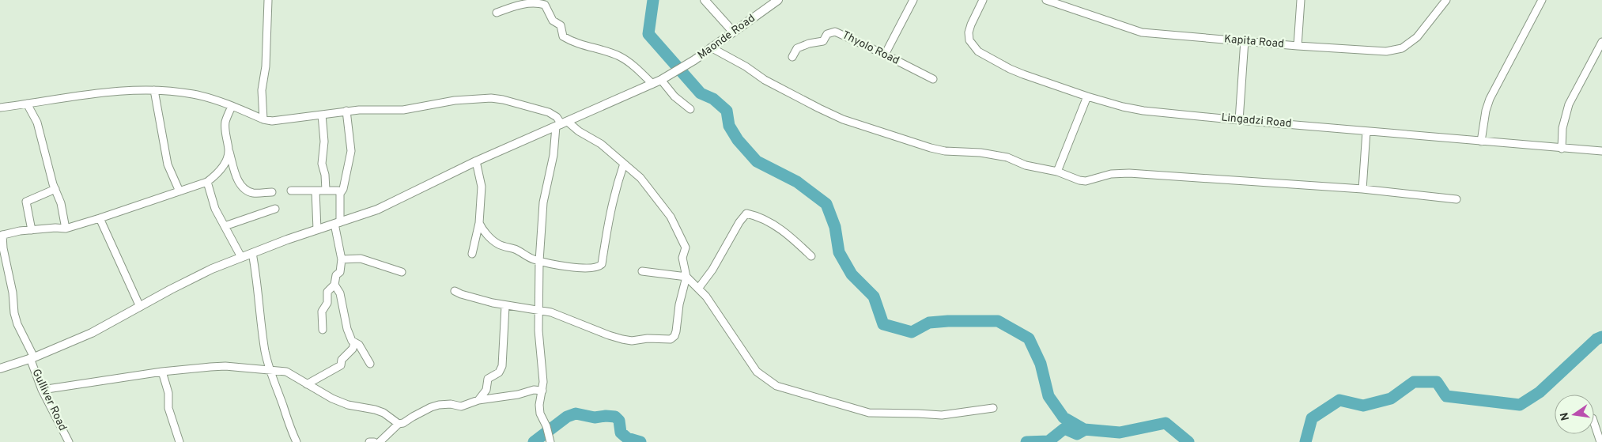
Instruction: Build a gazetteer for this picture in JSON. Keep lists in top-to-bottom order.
{
  "streets": {
    "street": [
      "Maonde Road",
      "Kapita Road",
      "Thyolo Road",
      "Lingadzi Road",
      "Gulliver Road"
    ]
  },
  "crossings": [
    ["Maonde Road", "Gulliver Road"]
  ],
  "north": "left"
}
